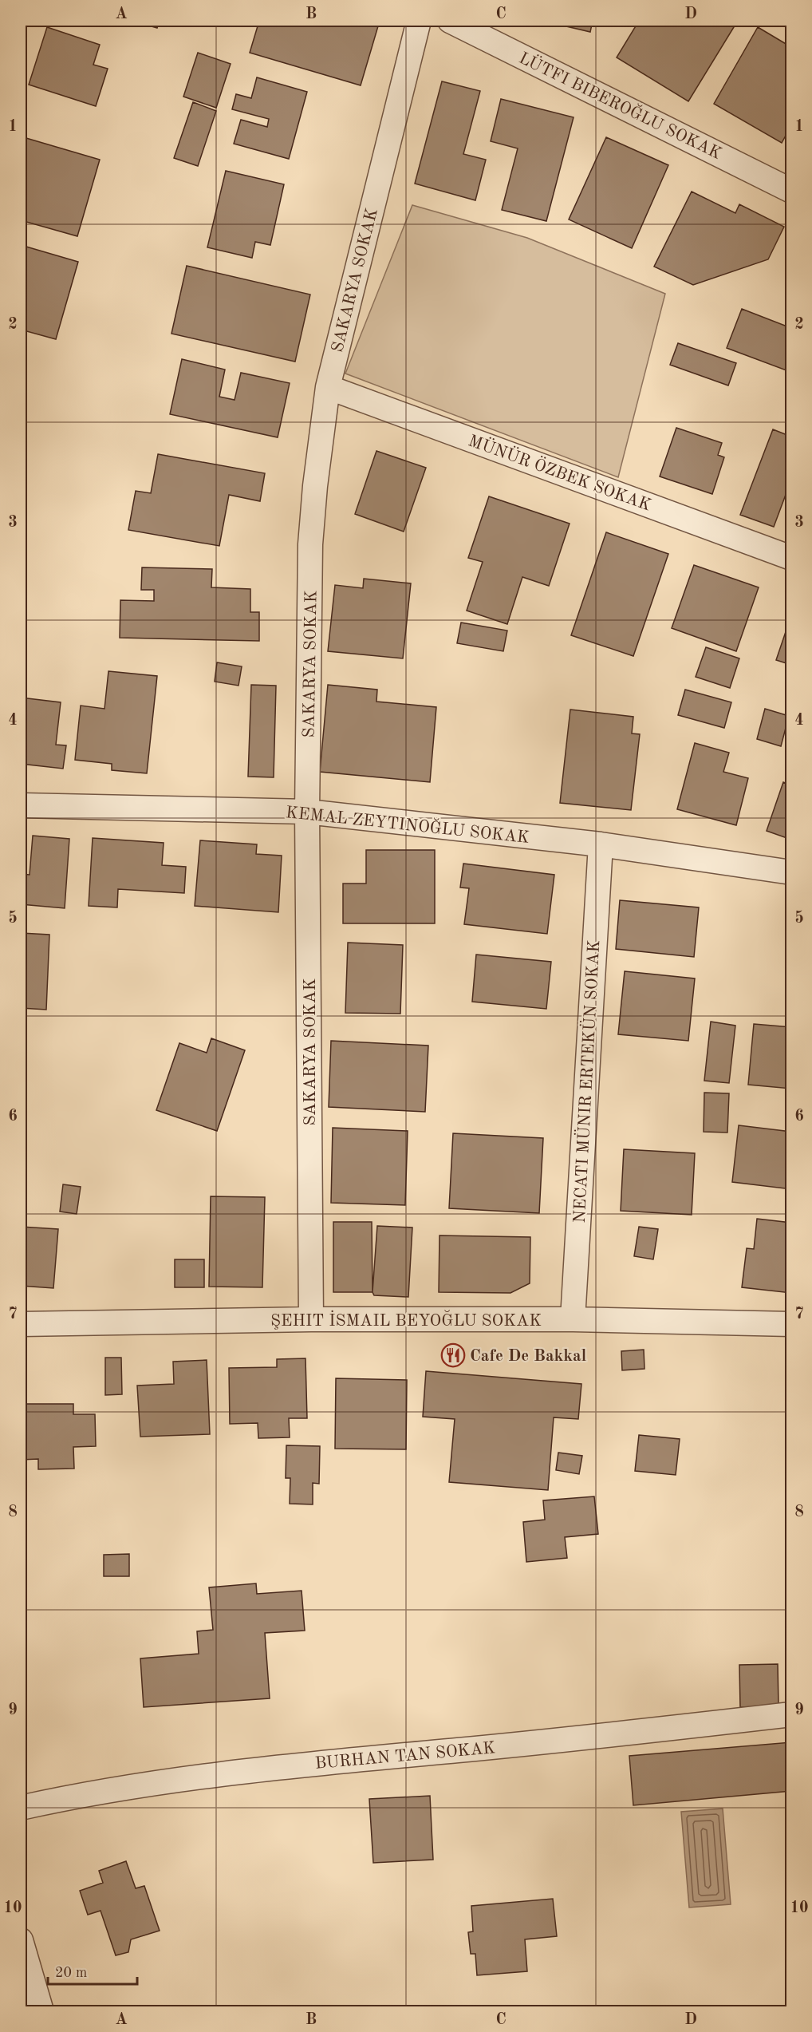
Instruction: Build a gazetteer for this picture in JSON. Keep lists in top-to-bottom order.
{
  "streets": {
    "street": [
      "LÜTFI BIBEROĞLU SOKAK",
      "SAKARYA SOKAK",
      "MÜNÜR ÖZBEK SOKAK",
      "KEMAL ZEYTINOĞLU SOKAK",
      "NECATI MÜNIR ERTEKÜN SOKAK",
      "ŞEHIT İSMAIL BEYOĞLU SOKAK",
      "BURHAN TAN SOKAK"
    ]
  },
  "crossings": [
    ["SAKARYA SOKAK", "MÜNÜR ÖZBEK SOKAK"],
    ["SAKARYA SOKAK", "KEMAL ZEYTINOĞLU SOKAK"],
    ["SAKARYA SOKAK", "ŞEHIT İSMAIL BEYOĞLU SOKAK"],
    ["KEMAL ZEYTINOĞLU SOKAK", "NECATI MÜNIR ERTEKÜN SOKAK"],
    ["NECATI MÜNIR ERTEKÜN SOKAK", "ŞEHIT İSMAIL BEYOĞLU SOKAK"]
  ],
  "places": {
    "restaurant": ["Cafe De Bakkal"]
  },
  "scale_bar": "20 m",
  "grid": {
    "columns": [
      "A",
      "B",
      "C",
      "D"
    ],
    "rows": [
      "1",
      "2",
      "3",
      "4",
      "5",
      "6",
      "7",
      "8",
      "9",
      "10"
    ]
  }
}
